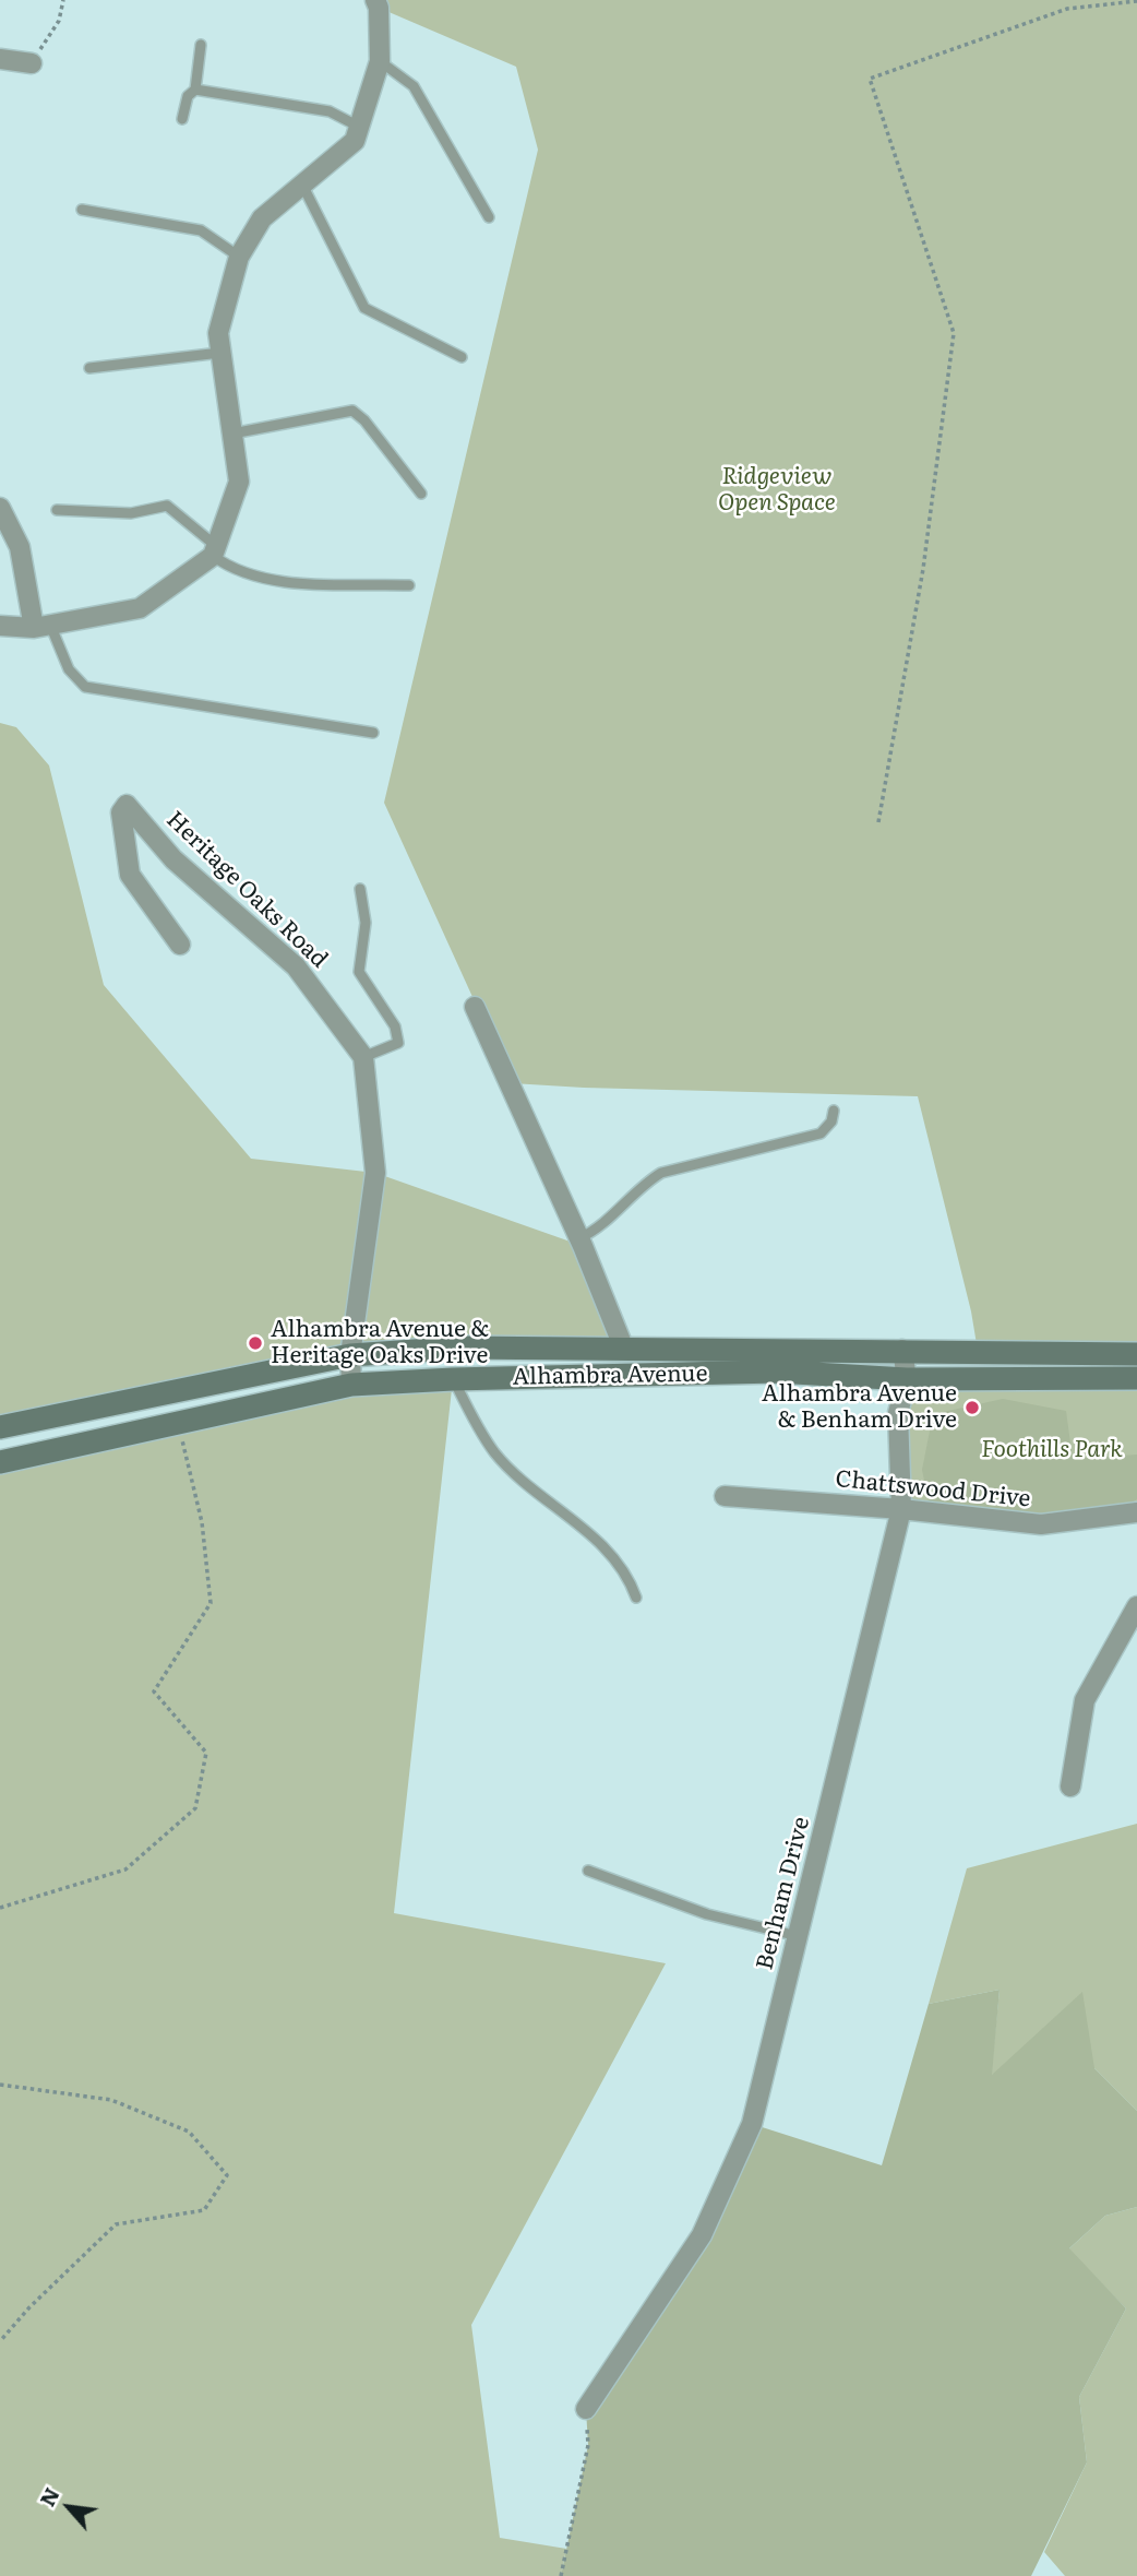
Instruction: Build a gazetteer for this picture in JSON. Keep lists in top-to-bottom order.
{
  "streets": {
    "main road": ["Alhambra Avenue"],
    "street": ["Heritage Oaks Road", "Chattswood Drive", "Benham Drive"]
  },
  "crossings": [
    ["Alhambra Avenue", "Benham Drive"],
    ["Chattswood Drive", "Benham Drive"]
  ],
  "parks": ["Ridgeview Open Space", "Foothills Park"],
  "places": ["Alhambra Avenue & Heritage Oaks Drive", "Alhambra Avenue & Benham Drive"],
  "north": "top left"
}
